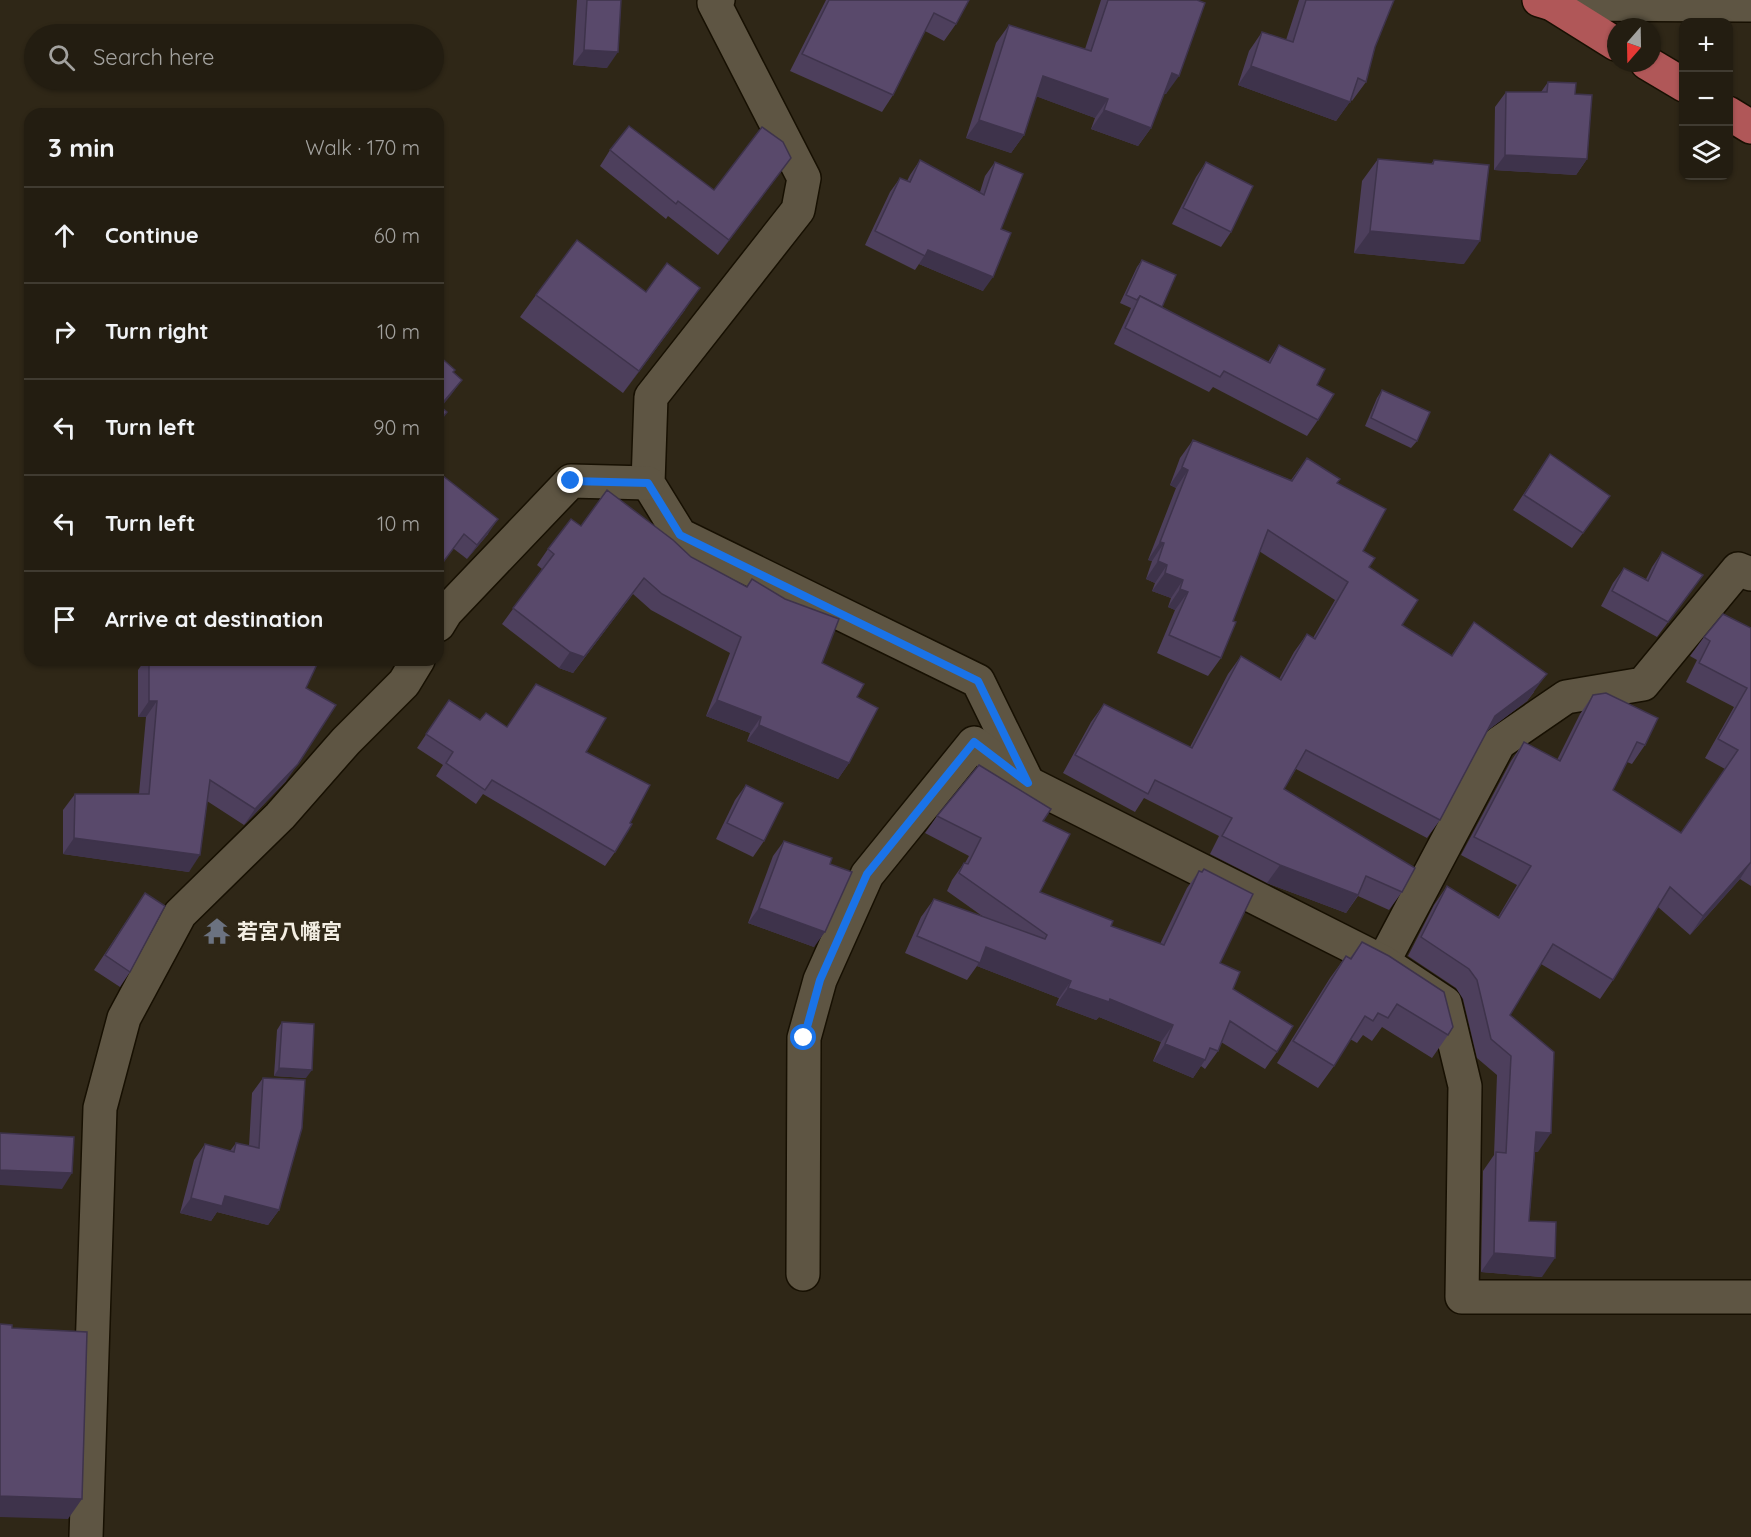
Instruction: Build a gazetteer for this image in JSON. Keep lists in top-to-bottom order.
{
  "places": {
    "temple": ["若宮八幡宮"]
  },
  "north": "bottom",
  "page": {
    "map_buttons": ["+", "−"],
    "search": "Search here",
    "heading": ["3 min", "Walk · 170 m"],
    "list": [
      ["Continue", "60 m"],
      ["Turn right", "10 m"],
      ["Turn left", "90 m"],
      ["Turn left", "10 m"],
      "Arrive at destination"
    ]
  }
}
